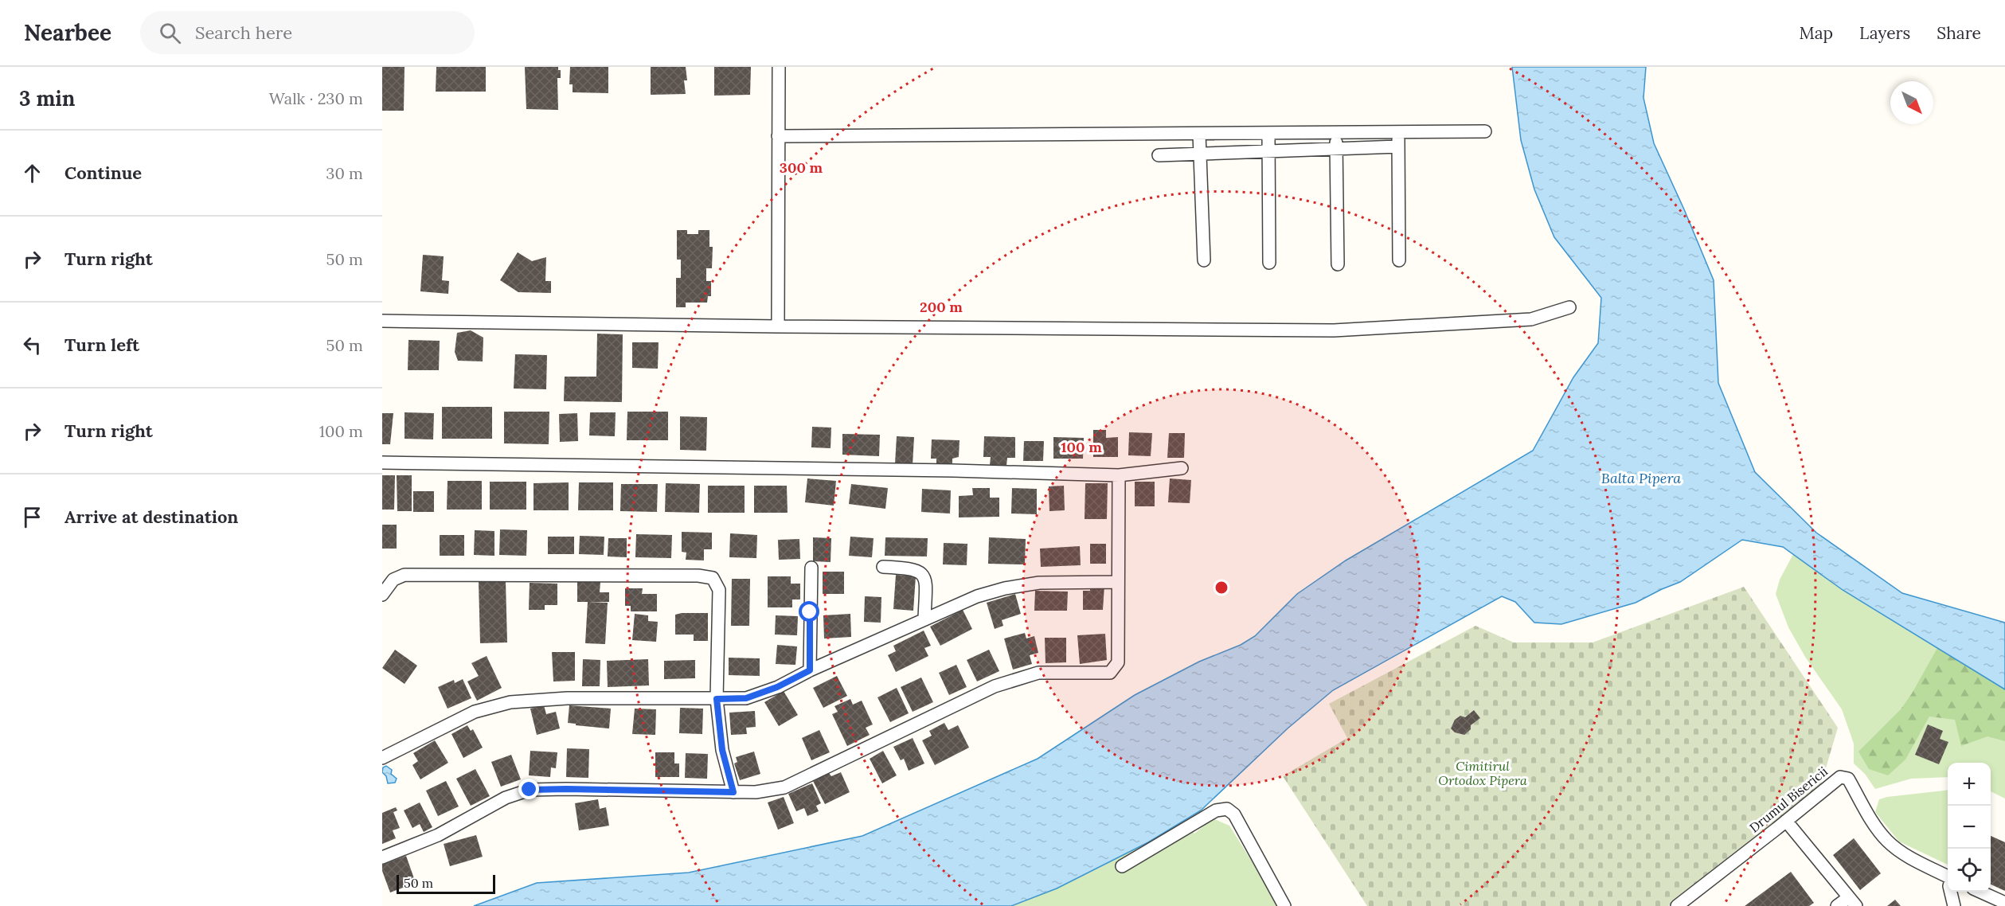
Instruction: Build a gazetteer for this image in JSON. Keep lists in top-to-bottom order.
{
  "streets": {
    "street": ["Drumul Bisericii"]
  },
  "water": ["Balta Pipera"],
  "parks": ["Cimitirul Ortodox Pipera"],
  "scale_bar": "50 m",
  "north": "bottom right",
  "page": {
    "header": "Nearbee",
    "search": "Search here",
    "nav": ["Map", "Layers", "Share"],
    "heading": ["3 min", "Walk · 230 m"],
    "list": [
      ["Continue", "30 m"],
      ["Turn right", "50 m"],
      ["Turn left", "50 m"],
      ["Turn right", "100 m"],
      "Arrive at destination"
    ],
    "map_buttons": ["+", "−"],
    "scale": "50 m"
  },
  "rings": ["300 m", "200 m", "100 m"]
}
